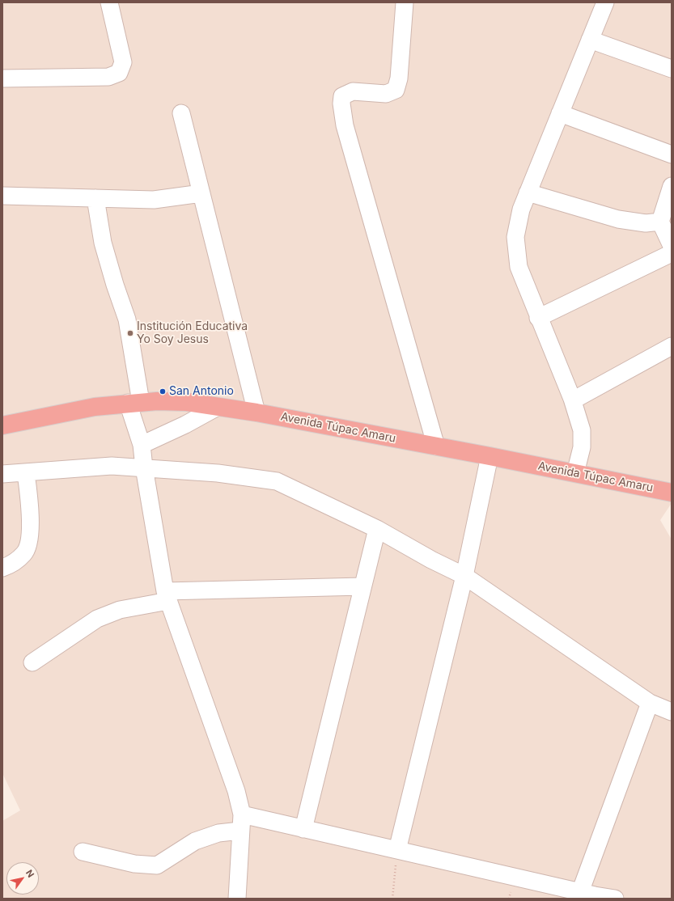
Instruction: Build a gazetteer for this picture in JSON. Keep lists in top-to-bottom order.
{
  "streets": {
    "highway": ["Avenida Túpac Amaru"]
  },
  "places": ["Institución Educativa Yo Soy Jesus", "San Antonio"],
  "north": "top right"
}
